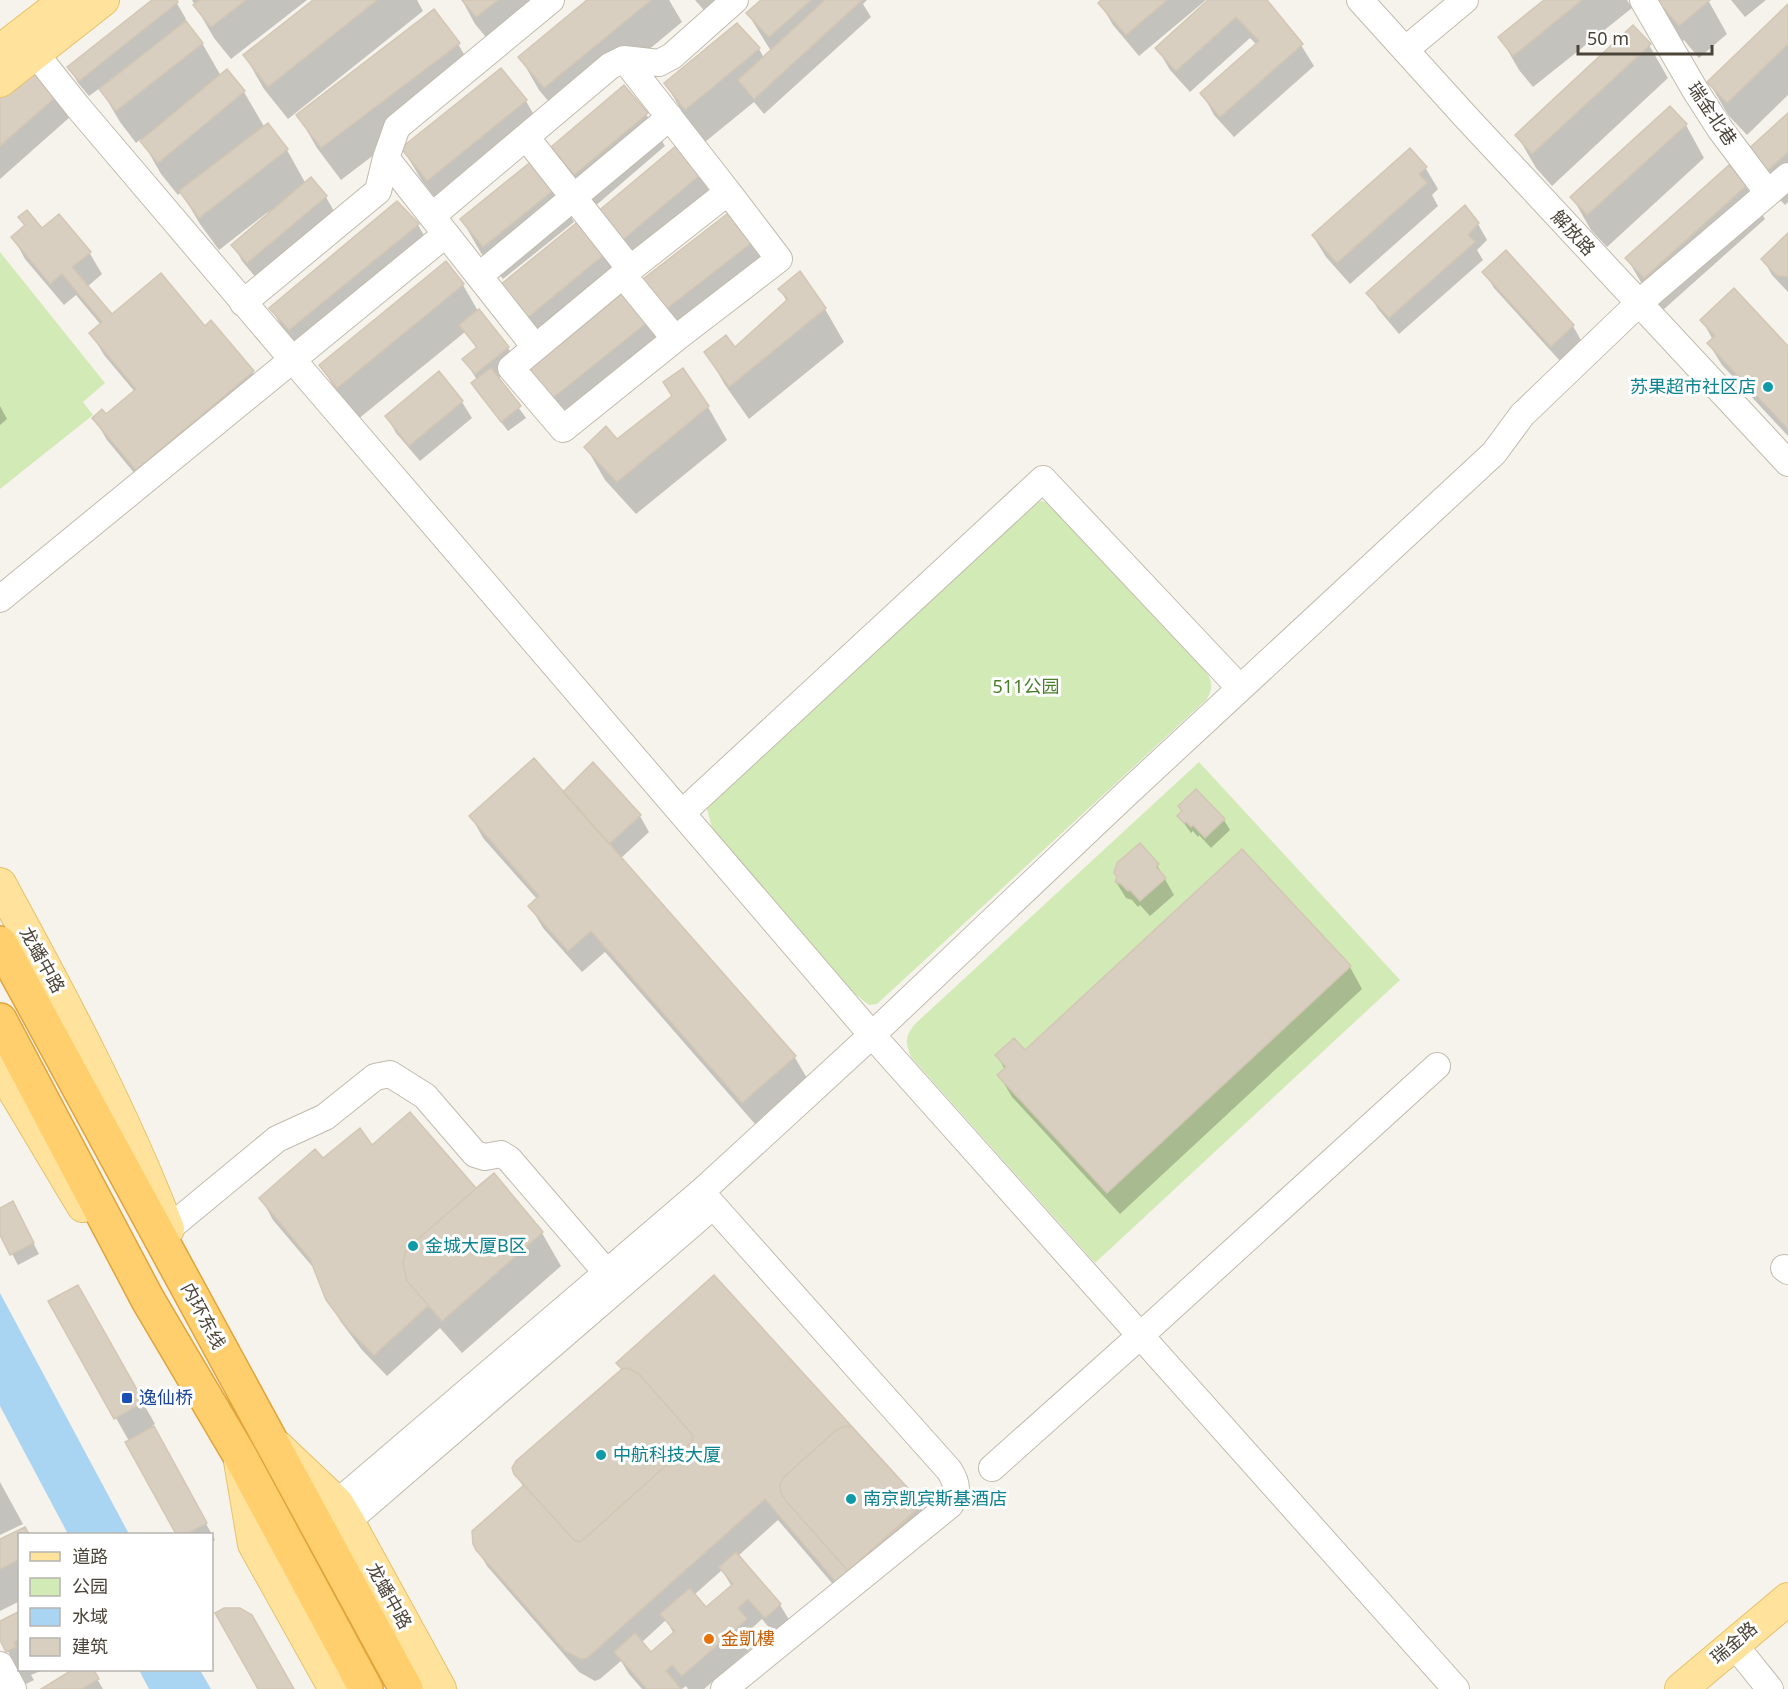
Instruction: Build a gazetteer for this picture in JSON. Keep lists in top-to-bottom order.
{
  "streets": {
    "highway": ["内环东线"],
    "main road": ["龙蟠中路"],
    "street": ["瑞金北巷", "解放路"]
  },
  "crossings": [
    ["龙蟠中路", "内环东线"]
  ],
  "parks": ["511公园"],
  "places": {
    "other": [
      "苏果超市社区店",
      "金城大厦B区",
      "中航科技大厦",
      "南京凯宾斯基酒店",
      "金凱樓"
    ],
    "transit": ["逸仙桥"]
  },
  "legend": [
    "道路",
    "公园",
    "水域",
    "建筑"
  ],
  "scale_bar": "50 m"
}
